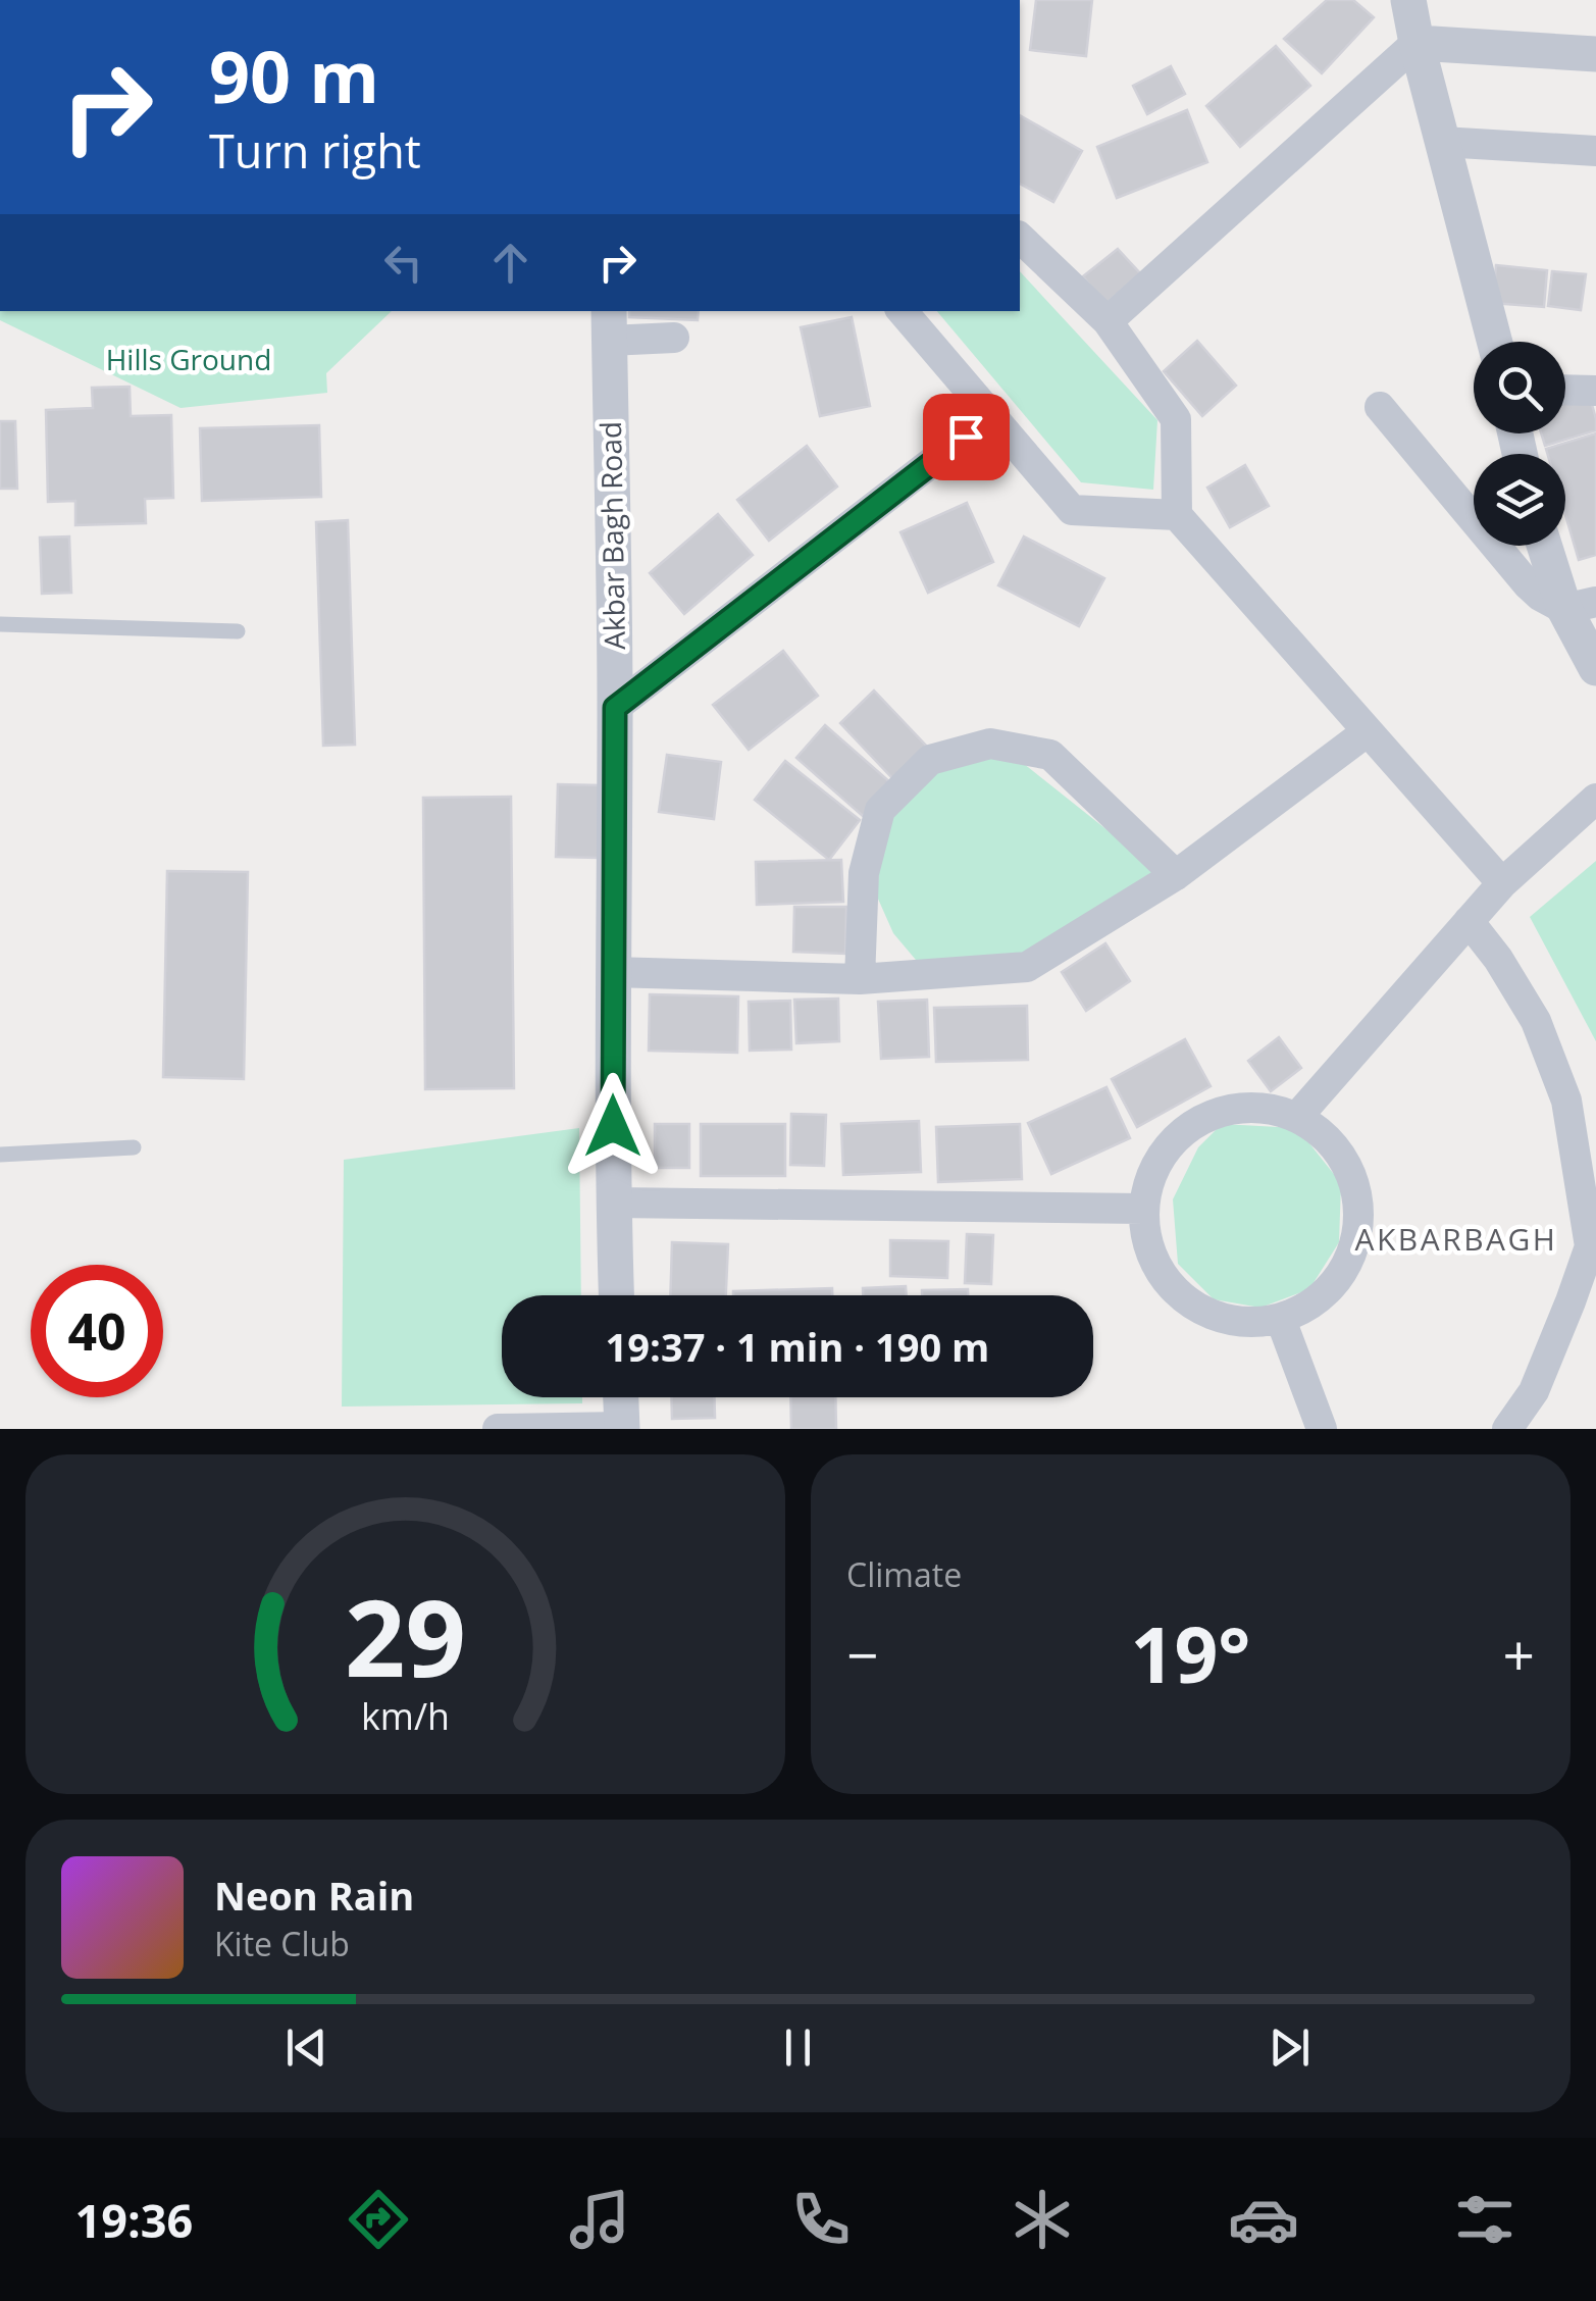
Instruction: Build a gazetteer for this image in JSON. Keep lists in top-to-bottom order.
{
  "streets": {
    "street": ["Akbar Bagh Road"]
  },
  "districts": ["AKBARBAGH"],
  "parks": ["Hills Ground"],
  "page": {
    "turn": ["90 m", "Turn right"],
    "limit": "40",
    "trip": "19:37 · 1 min · 190 m",
    "tile": "Climate",
    "heat": ["−", "19°", "+"],
    "song": ["Neon Rain", "Kite Club"],
    "tabs": "19:36",
    "gauge": ["29", "km/h"]
  }
}
